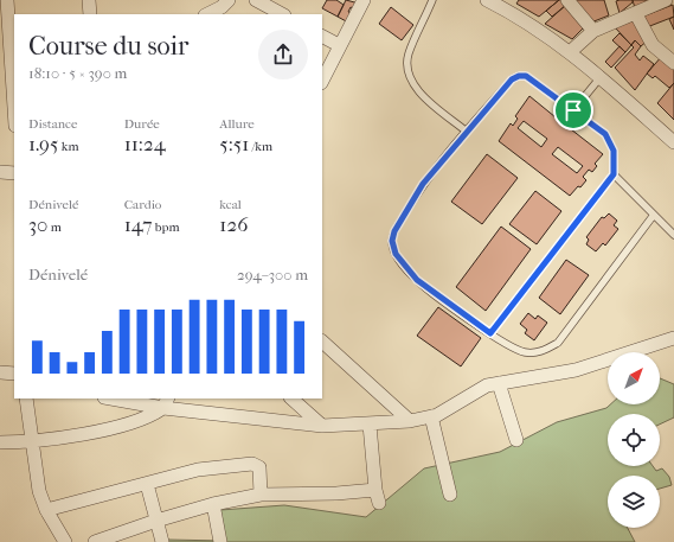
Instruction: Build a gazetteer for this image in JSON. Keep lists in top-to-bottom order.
{
  "north": "top right",
  "page": {
    "heading": ["Course du soir", "18:10 · 5 × 390 m"],
    "stats": [
      ["Distance", "1.95 km"],
      ["Durée", "11:24"],
      ["Allure", "5:51 /km"],
      ["Dénivelé", "30 m"],
      ["Cardio", "147 bpm"],
      ["kcal", "126"]
    ],
    "chart": ["Dénivelé", "294–300 m"]
  }
}
